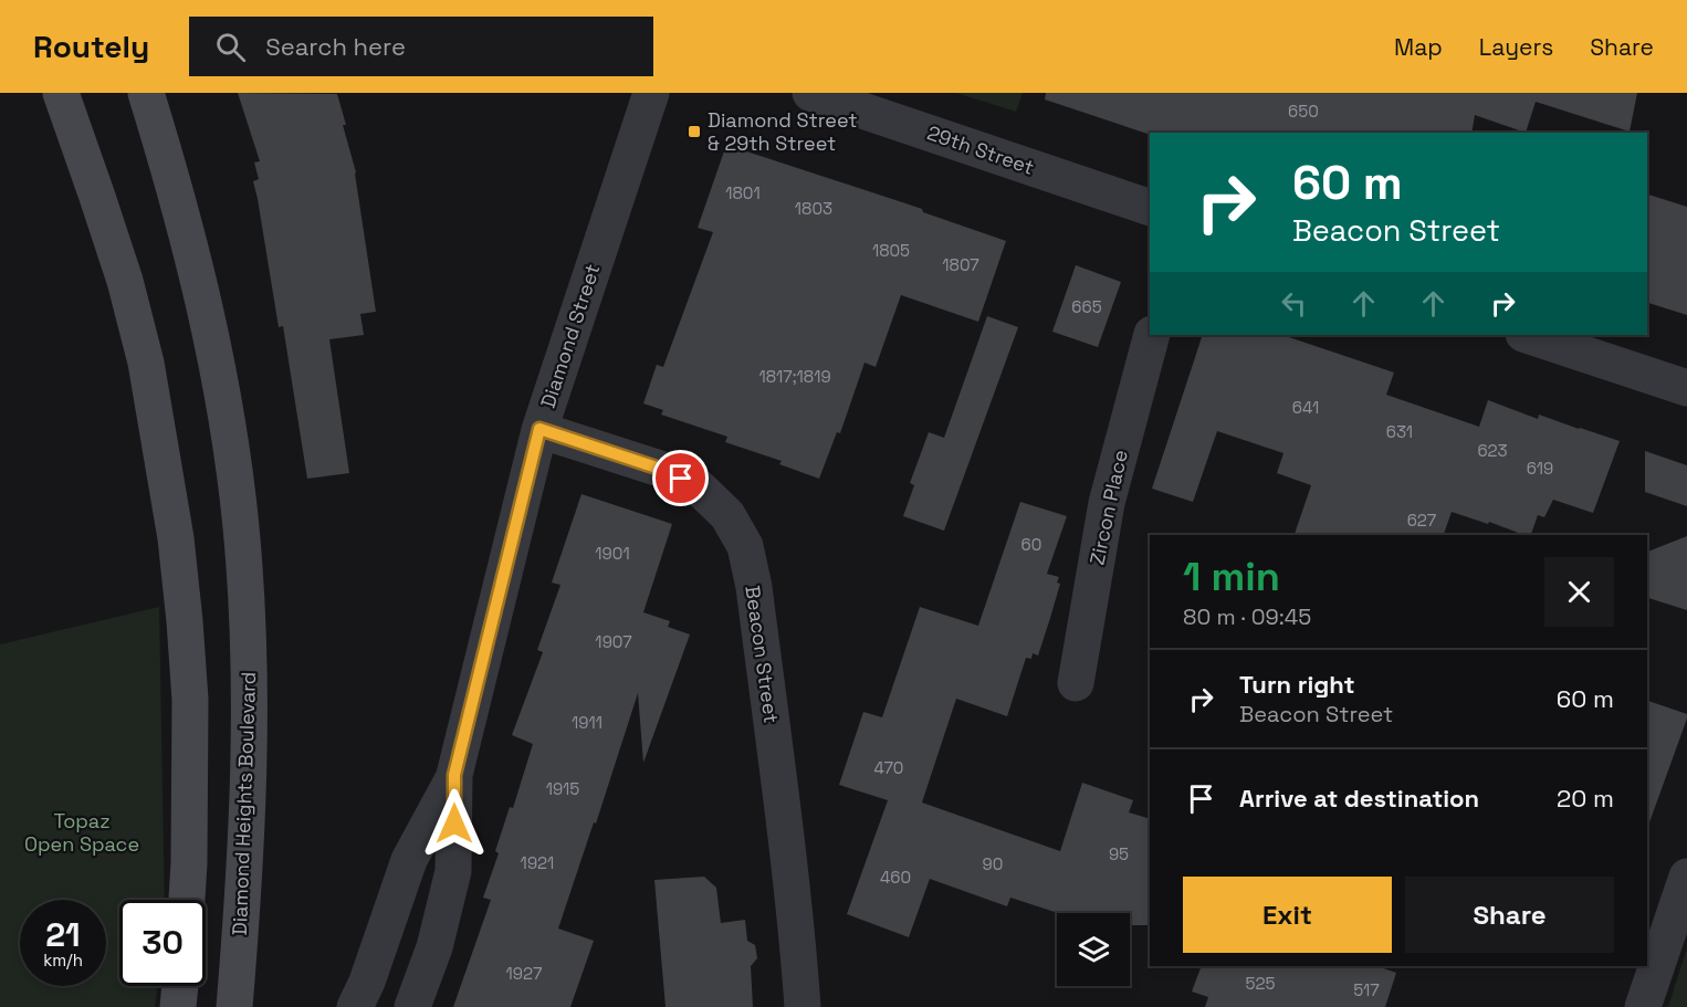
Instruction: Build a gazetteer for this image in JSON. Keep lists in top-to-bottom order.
{
  "streets": {
    "main road": ["Diamond Heights Boulevard"],
    "street": [
      "29th Street",
      "Diamond Street",
      "Zircon Place",
      "Beacon Street"
    ]
  },
  "crossings": [
    ["Diamond Street", "Beacon Street"]
  ],
  "parks": ["Topaz Open Space"],
  "places": {
    "transit": ["Diamond Street & 29th Street"]
  },
  "house_numbers": [
    "650",
    "1801",
    "1803",
    "1805",
    "1807",
    "665",
    "1817;1819",
    "641",
    "631",
    "623",
    "619",
    "627",
    "60",
    "1901",
    "1907",
    "1911",
    "470",
    "1915",
    "95",
    "1921",
    "90",
    "460",
    "1927",
    "525",
    "517"
  ],
  "page": {
    "header": "Routely",
    "search": "Search here",
    "nav": ["Map", "Layers", "Share"],
    "turn": ["60 m", "Beacon Street"],
    "heading": ["1 min", "80 m · 09:45"],
    "list": [
      {
        "name": "Turn right",
        "note": "Beacon Street",
        "value": "60 m"
      },
      {
        "name": "Arrive at destination",
        "value": "20 m"
      }
    ],
    "buttons": ["Exit", "Share"],
    "speed": "21 km/h",
    "limit": "30"
  }
}
